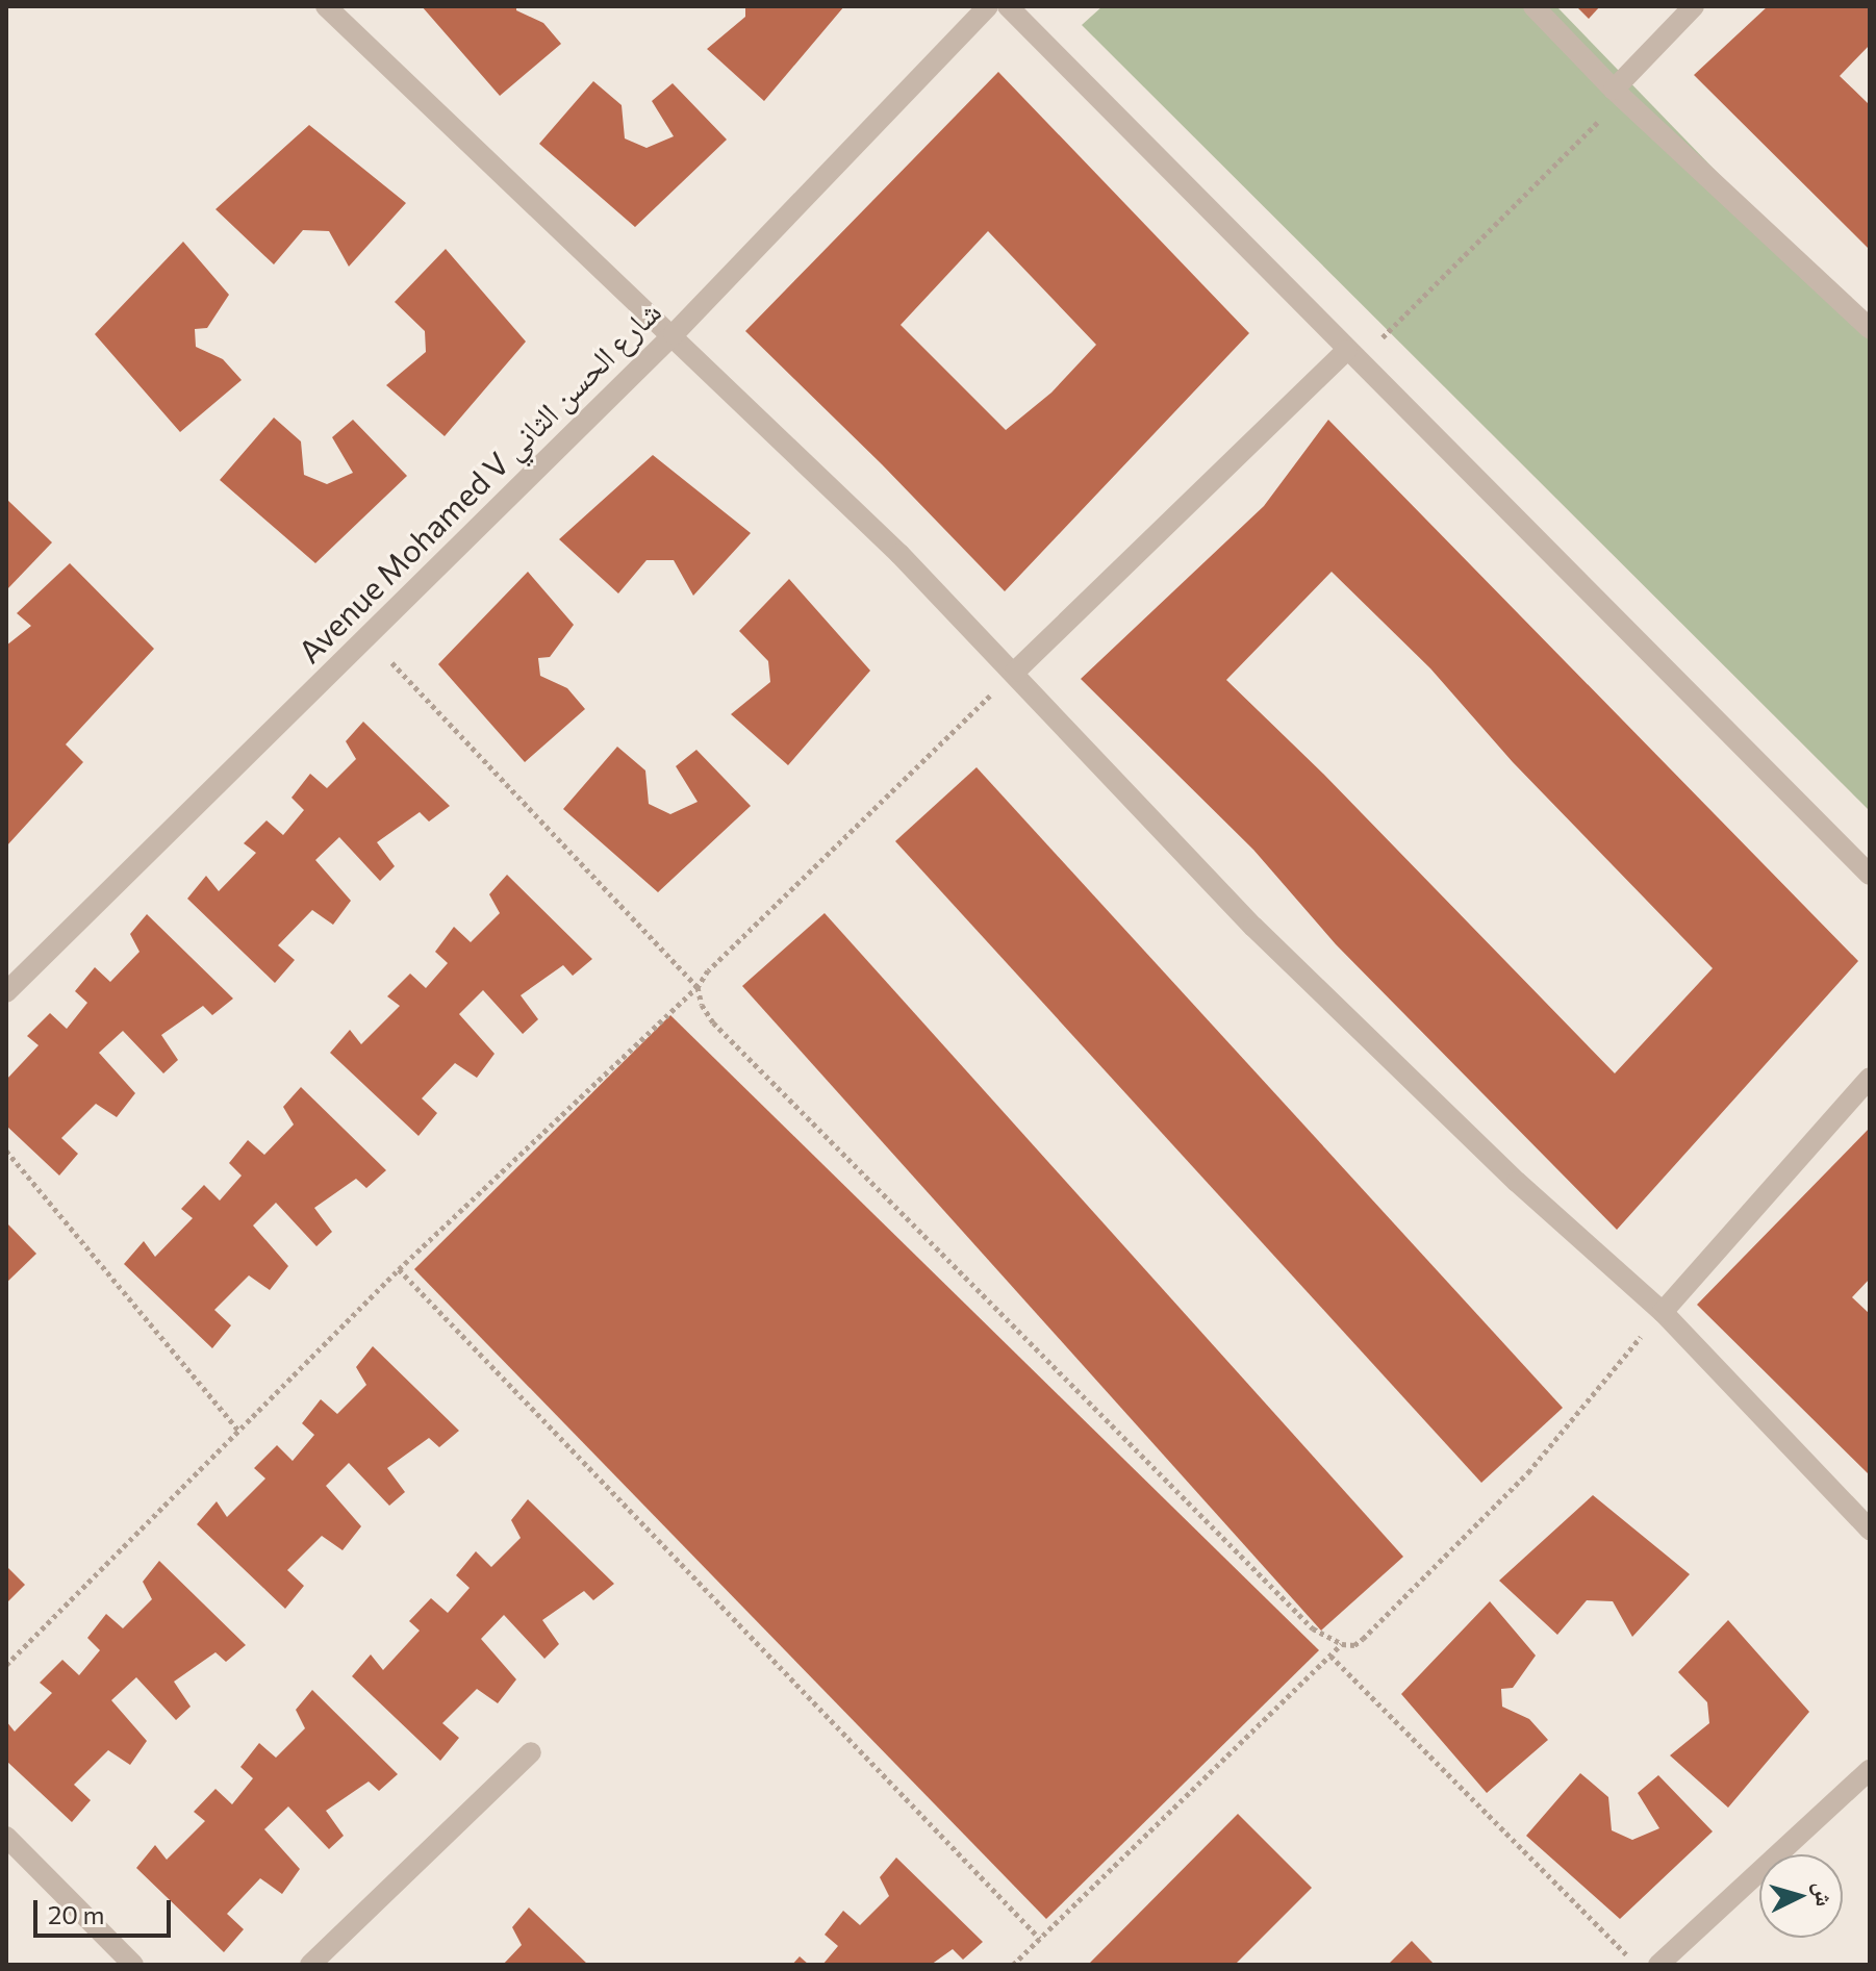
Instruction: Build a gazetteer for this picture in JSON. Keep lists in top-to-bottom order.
{
  "streets": {
    "street": ["Avenue Mohamed V شارع الحسن الثاني"]
  },
  "scale_bar": "20 m",
  "north": "right"
}
